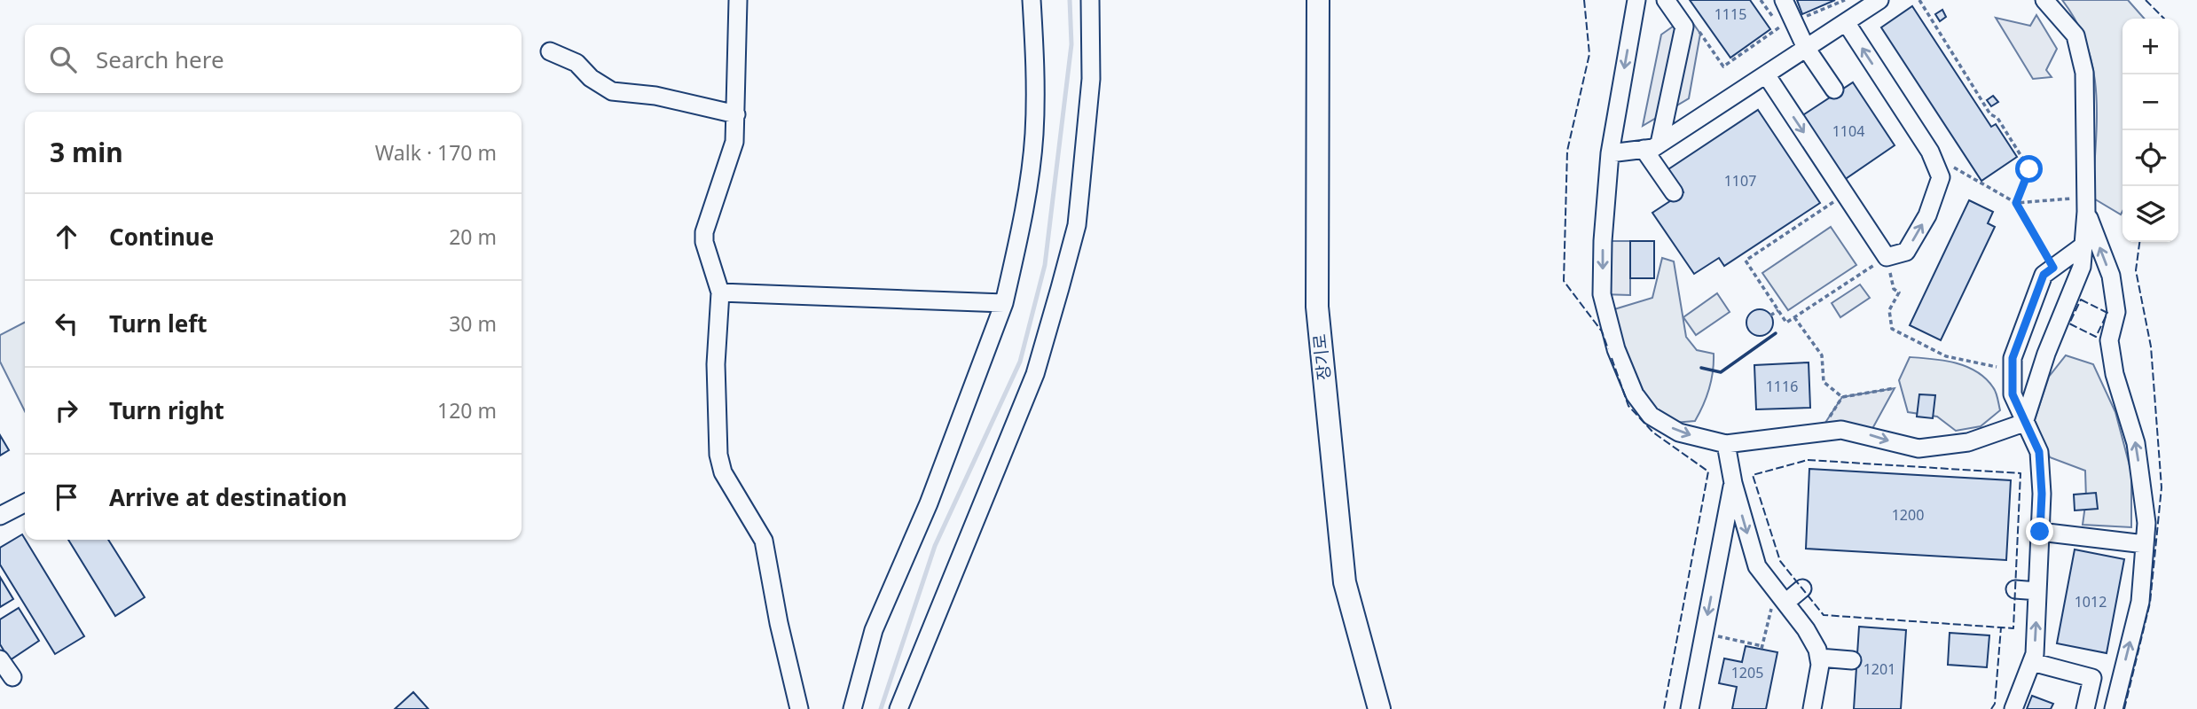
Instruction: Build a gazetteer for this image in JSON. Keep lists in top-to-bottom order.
{
  "streets": {
    "main road": ["장기로"]
  },
  "house_numbers": [
    "1115",
    "1104",
    "1107",
    "1116",
    "1200",
    "1012",
    "1201",
    "1205"
  ],
  "page": {
    "map_buttons": ["+", "−"],
    "search": "Search here",
    "heading": ["3 min", "Walk · 170 m"],
    "list": [
      ["Continue", "20 m"],
      ["Turn left", "30 m"],
      ["Turn right", "120 m"],
      "Arrive at destination"
    ]
  }
}
